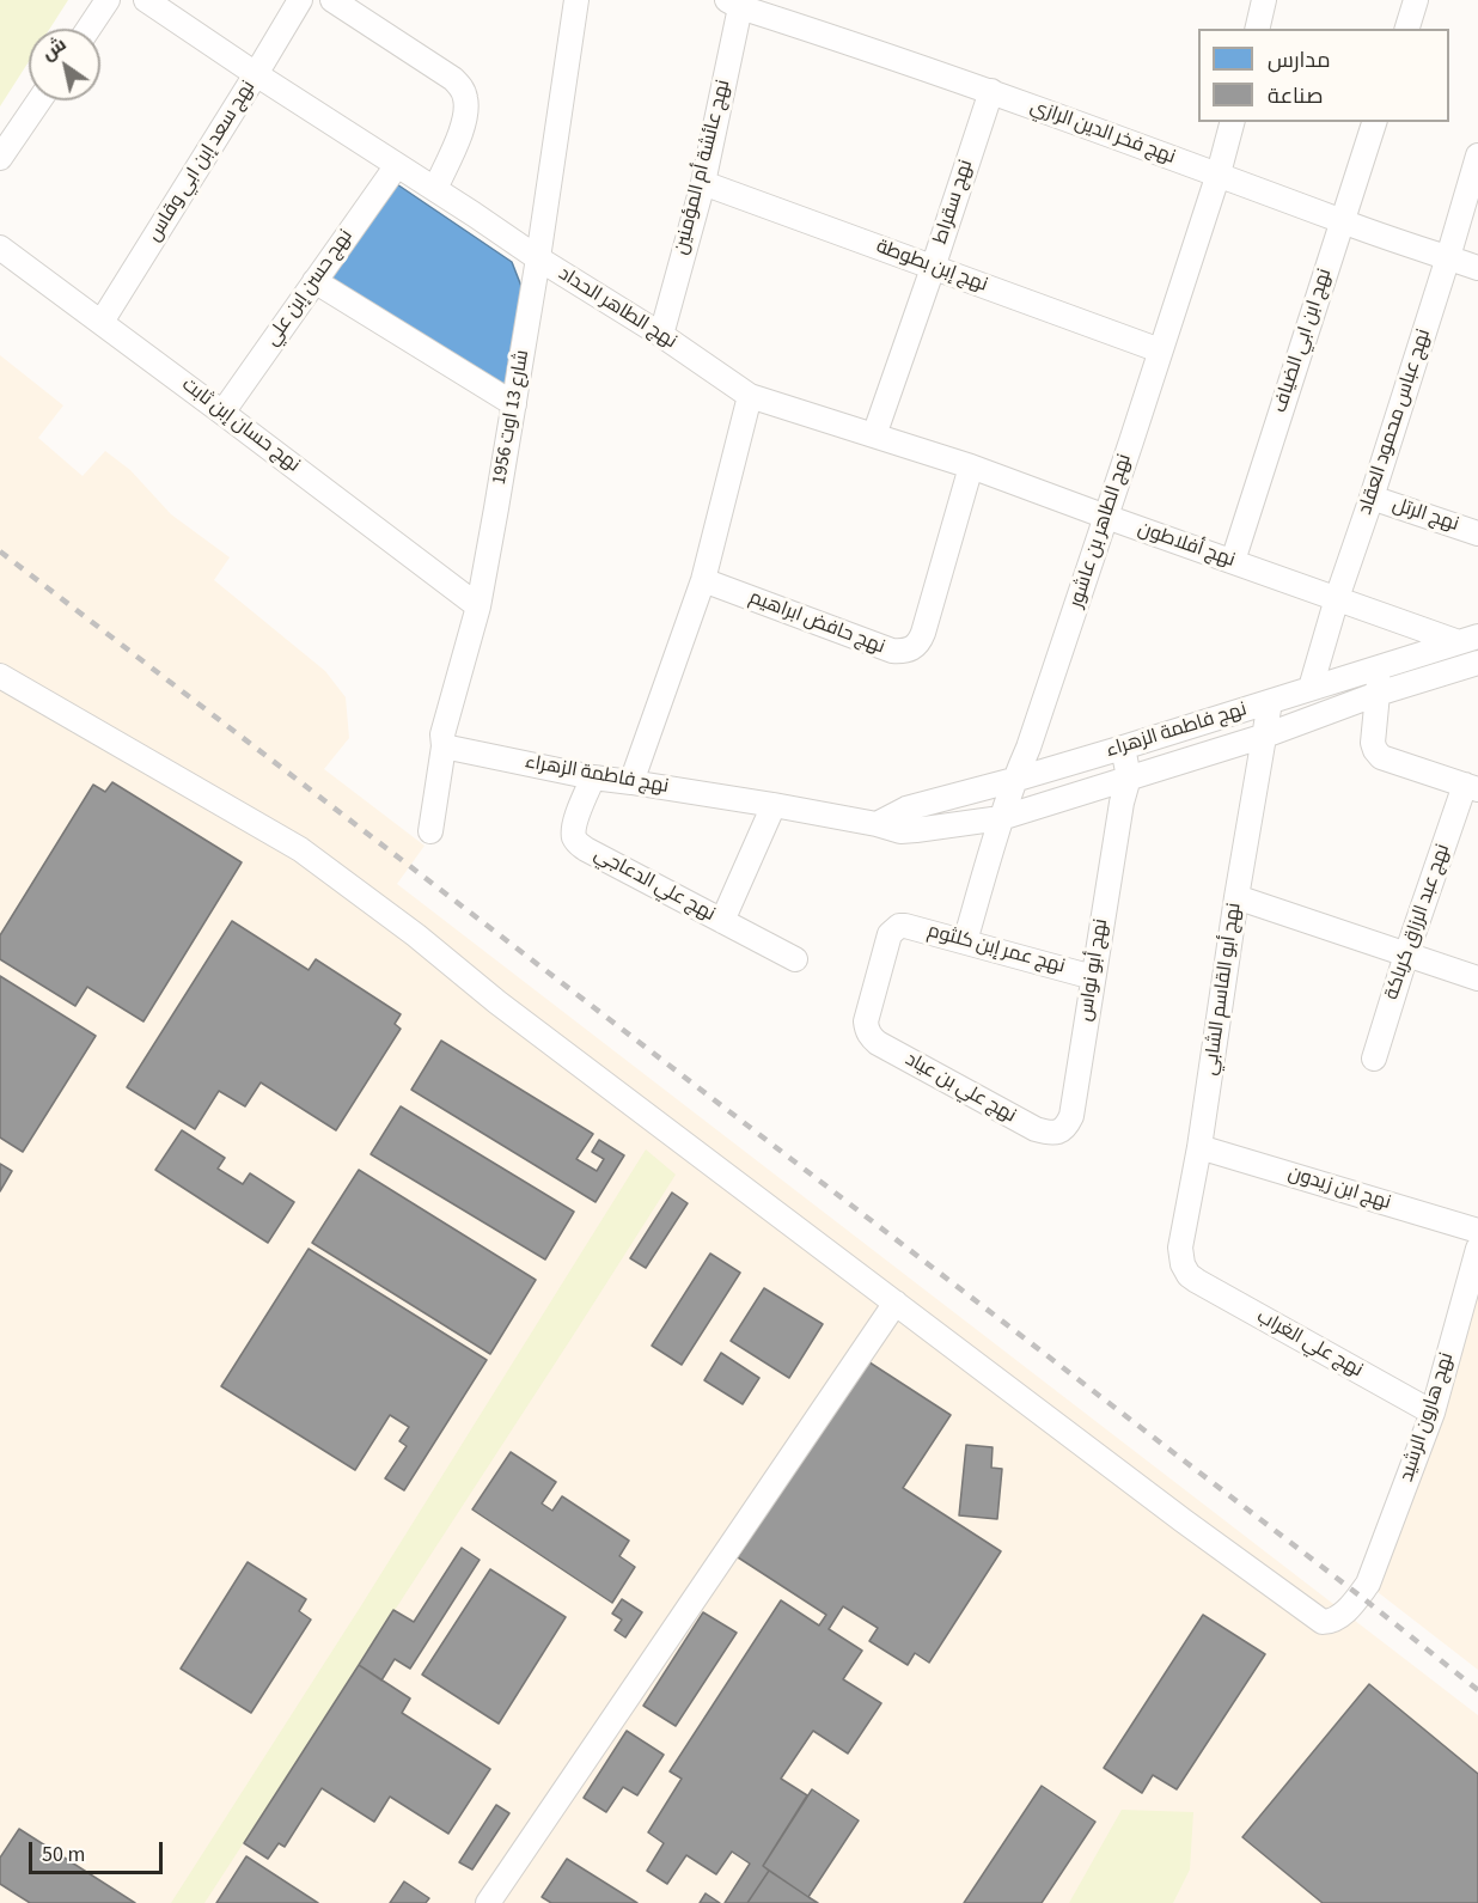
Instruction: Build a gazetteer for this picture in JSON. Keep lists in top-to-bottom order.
{
  "streets": {
    "street": [
      "نهج فخر الدين الرازي",
      "نهج سعد إبن ابي وقاس",
      "نهج عائشة أم المؤمنين",
      "نهج سقراط",
      "نهج إبن بطوطة",
      "نهج حسن إبن علي",
      "نهج الطاهر الحداد",
      "نهج ابن ابي الضياف",
      "شارع 13 اوت 1956",
      "نهج عباس محمود العقاد",
      "نهج حسان إبن ثابت",
      "نهج الرتل",
      "نهج الطاهر بن عاشور",
      "نهج أفلاطون",
      "نهج حافض ابراهيم",
      "نهج فاطمة الزهراء",
      "نهج علي الدعاجي",
      "نهج عبد الرزاق كرباكة",
      "نهج عمر إبن كلثوم",
      "نهج أبو نواس",
      "نهج أبو القاسم الشابي",
      "نهج علي بن عياد",
      "نهج ابن زيدون",
      "نهج علي الغراب",
      "نهج هارون الرشيد"
    ]
  },
  "crossings": [
    ["نهج فخر الدين الرازي", "نهج عائشة أم المؤمنين"],
    ["نهج فخر الدين الرازي", "نهج سقراط"],
    ["نهج فخر الدين الرازي", "نهج ابن ابي الضياف"],
    ["نهج فخر الدين الرازي", "نهج عباس محمود العقاد"],
    ["نهج فخر الدين الرازي", "نهج الطاهر بن عاشور"],
    ["نهج سعد إبن ابي وقاس", "نهج الطاهر الحداد"],
    ["نهج سعد إبن ابي وقاس", "نهج حسان إبن ثابت"],
    ["نهج عائشة أم المؤمنين", "نهج إبن بطوطة"],
    ["نهج عائشة أم المؤمنين", "نهج الطاهر الحداد"],
    ["نهج سقراط", "نهج إبن بطوطة"],
    ["نهج سقراط", "نهج أفلاطون"],
    ["نهج إبن بطوطة", "نهج الطاهر بن عاشور"],
    ["نهج حسن إبن علي", "نهج الطاهر الحداد"],
    ["نهج حسن إبن علي", "نهج حسان إبن ثابت"],
    ["نهج الطاهر الحداد", "شارع 13 اوت 1956"],
    ["نهج الطاهر الحداد", "نهج أفلاطون"],
    ["نهج ابن ابي الضياف", "نهج أفلاطون"],
    ["شارع 13 اوت 1956", "نهج حسان إبن ثابت"],
    ["شارع 13 اوت 1956", "نهج فاطمة الزهراء"],
    ["نهج عباس محمود العقاد", "نهج الرتل"],
    ["نهج عباس محمود العقاد", "نهج أفلاطون"],
    ["نهج عباس محمود العقاد", "نهج فاطمة الزهراء"],
    ["نهج الطاهر بن عاشور", "نهج أفلاطون"],
    ["نهج الطاهر بن عاشور", "نهج فاطمة الزهراء"],
    ["نهج الطاهر بن عاشور", "نهج عمر إبن كلثوم"],
    ["نهج أفلاطون", "نهج حافض ابراهيم"],
    ["نهج أفلاطون", "نهج فاطمة الزهراء"],
    ["نهج فاطمة الزهراء", "نهج علي الدعاجي"],
    ["نهج فاطمة الزهراء", "نهج أبو نواس"],
    ["نهج فاطمة الزهراء", "نهج أبو القاسم الشابي"],
    ["نهج عمر إبن كلثوم", "نهج أبو نواس"],
    ["نهج عمر إبن كلثوم", "نهج علي بن عياد"],
    ["نهج أبو نواس", "نهج علي بن عياد"],
    ["نهج أبو القاسم الشابي", "نهج ابن زيدون"],
    ["نهج أبو القاسم الشابي", "نهج علي الغراب"],
    ["نهج علي الغراب", "نهج هارون الرشيد"]
  ],
  "legend": ["مدارس", "صناعة"],
  "scale_bar": "50 m",
  "north": "top left"
}
